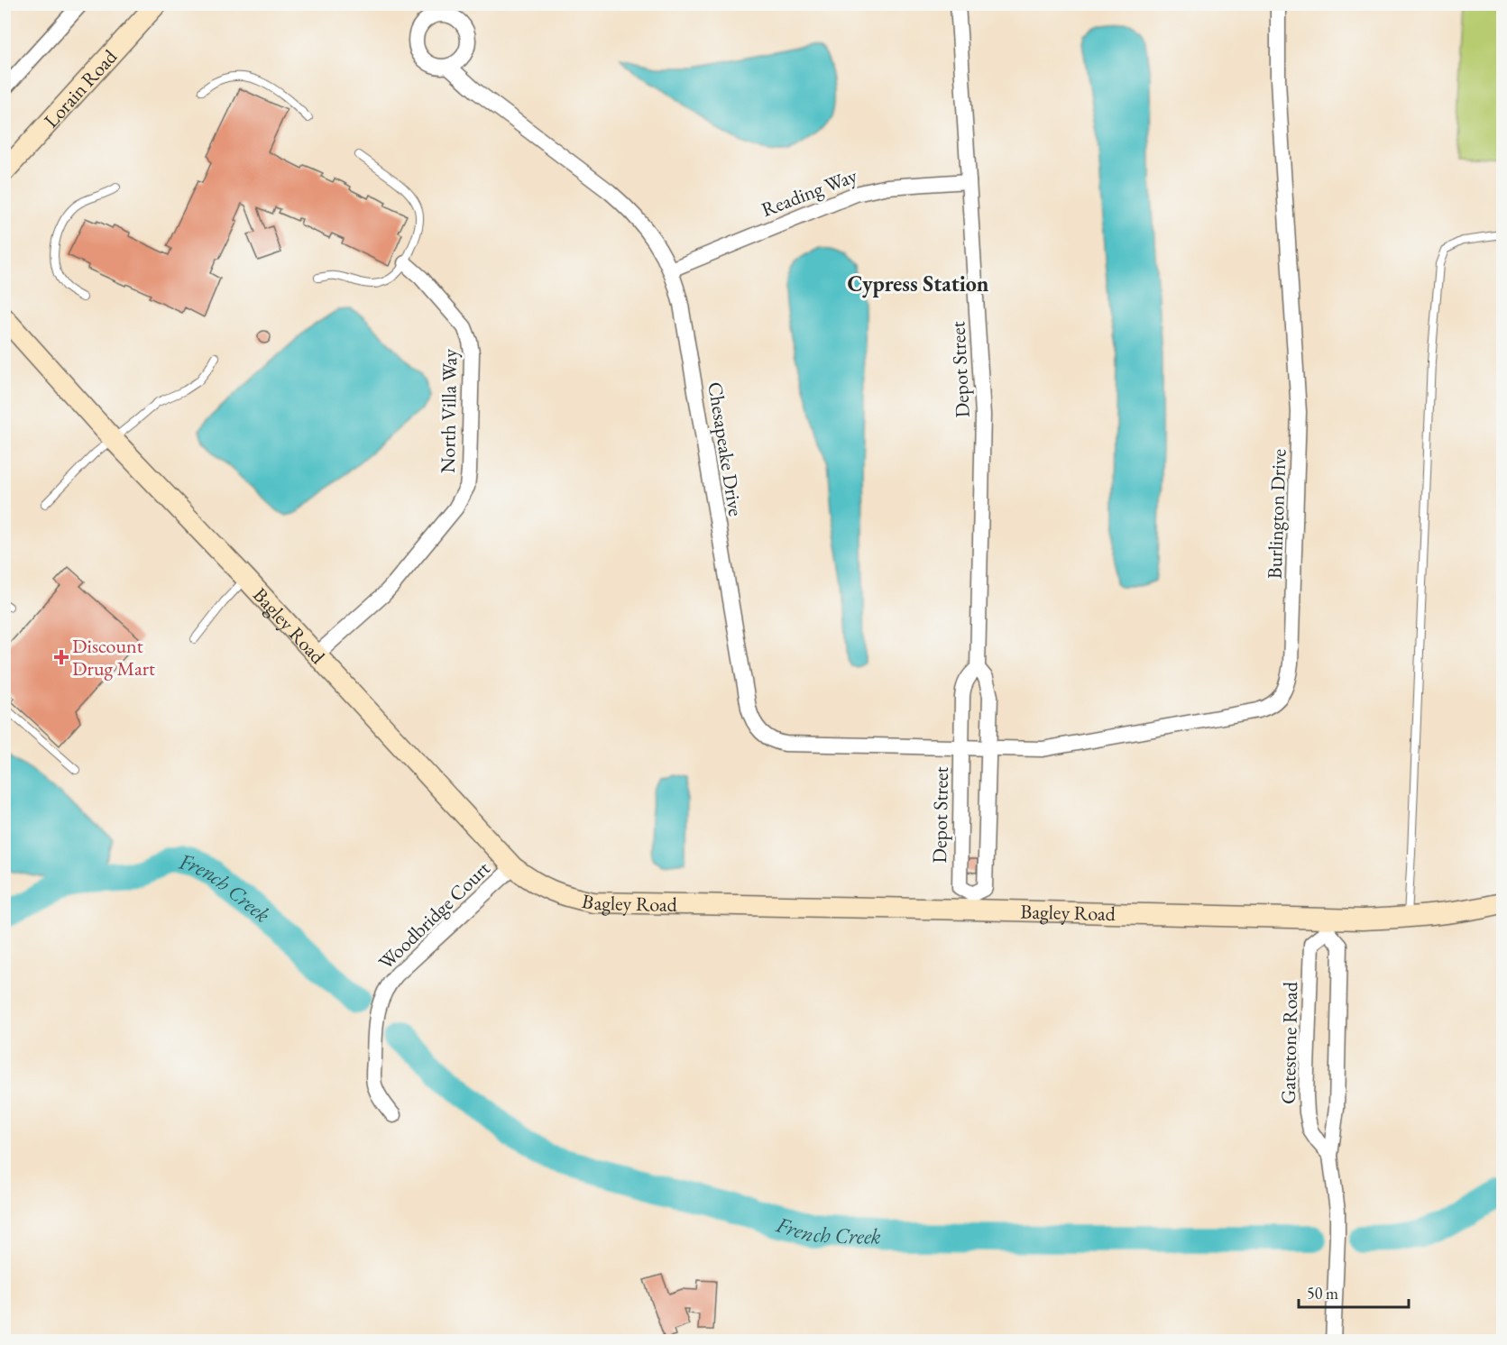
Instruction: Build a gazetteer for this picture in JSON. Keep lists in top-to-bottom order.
{
  "streets": {
    "street": [
      "Lorain Road",
      "Reading Way",
      "Depot Street",
      "North Villa Way",
      "Chesapeake Drive",
      "Burlington Drive",
      "Bagley Road",
      "Woodbridge Court",
      "Gatestone Road"
    ]
  },
  "crossings": [
    ["Reading Way", "Depot Street"],
    ["Reading Way", "Chesapeake Drive"],
    ["Depot Street", "Chesapeake Drive"],
    ["Depot Street", "Burlington Drive"],
    ["Depot Street", "Bagley Road"],
    ["North Villa Way", "Bagley Road"],
    ["Chesapeake Drive", "Burlington Drive"],
    ["Bagley Road", "Woodbridge Court"],
    ["Bagley Road", "Gatestone Road"]
  ],
  "districts": ["Cypress Station"],
  "water": ["French Creek"],
  "places": {
    "health": ["Discount Drug Mart"]
  },
  "scale_bar": "50 m"
}
